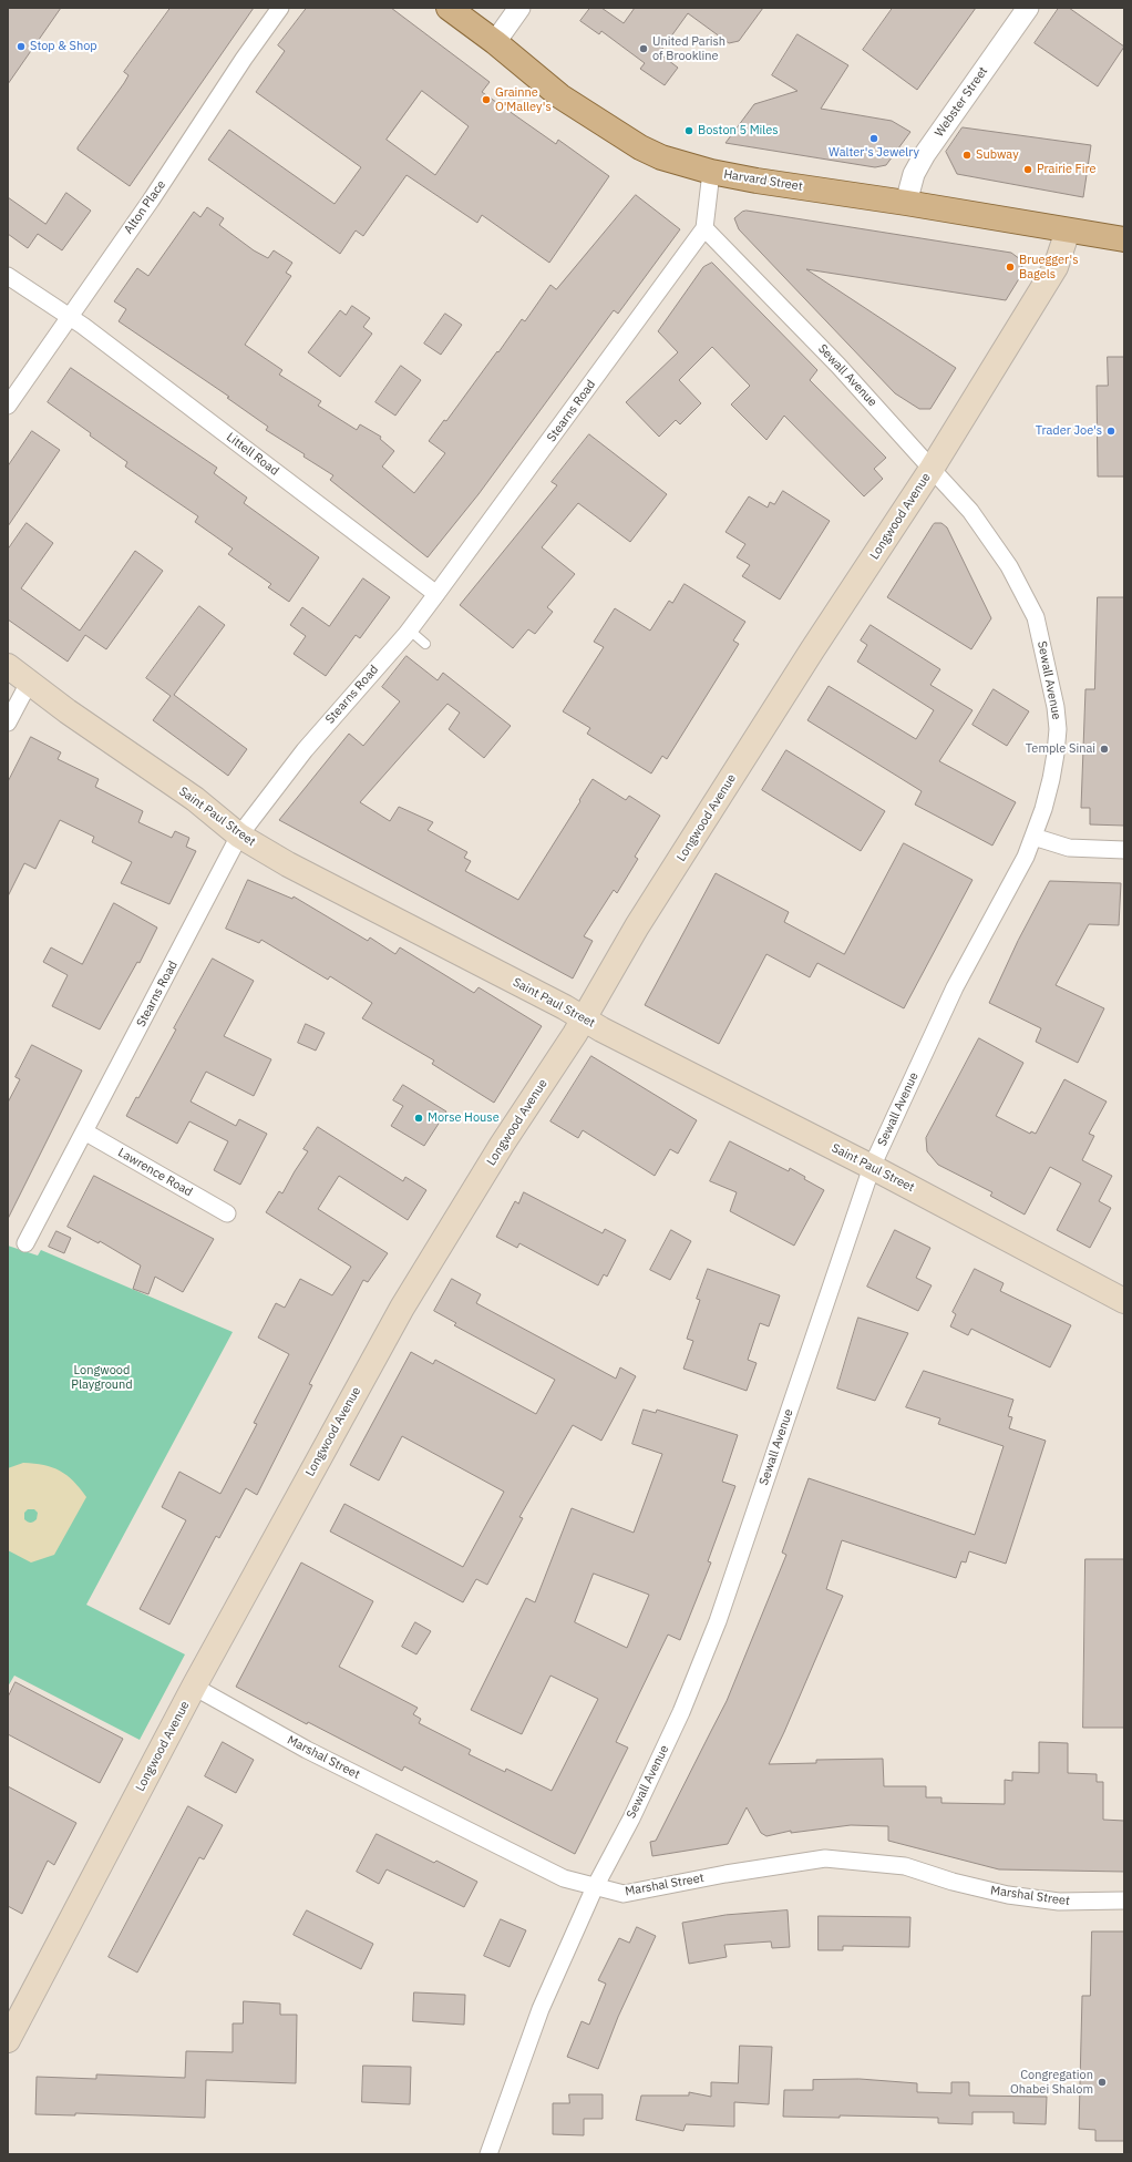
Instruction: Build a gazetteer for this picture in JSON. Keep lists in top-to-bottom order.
{
  "streets": {
    "main road": ["Harvard Street", "Longwood Avenue", "Saint Paul Street"],
    "street": [
      "Webster Street",
      "Alton Place",
      "Sewall Avenue",
      "Stearns Road",
      "Littell Road",
      "Lawrence Road",
      "Marshal Street"
    ]
  },
  "crossings": [
    ["Webster Street", "Harvard Street"],
    ["Harvard Street", "Stearns Road"],
    ["Harvard Street", "Longwood Avenue"],
    ["Alton Place", "Littell Road"],
    ["Sewall Avenue", "Stearns Road"],
    ["Sewall Avenue", "Longwood Avenue"],
    ["Sewall Avenue", "Saint Paul Street"],
    ["Sewall Avenue", "Marshal Street"],
    ["Stearns Road", "Littell Road"],
    ["Stearns Road", "Saint Paul Street"],
    ["Stearns Road", "Lawrence Road"],
    ["Longwood Avenue", "Saint Paul Street"],
    ["Longwood Avenue", "Marshal Street"]
  ],
  "parks": ["Longwood Playground"],
  "places": [
    "Stop & Shop",
    "United Parish of Brookline",
    "Grainne O'Malley's",
    "Boston 5 Miles",
    "Walter's Jewelry",
    "Subway",
    "Prairie Fire",
    "Bruegger's Bagels",
    "Trader Joe's",
    "Temple Sinai",
    "Morse House",
    "Congregation Ohabei Shalom"
  ]
}
